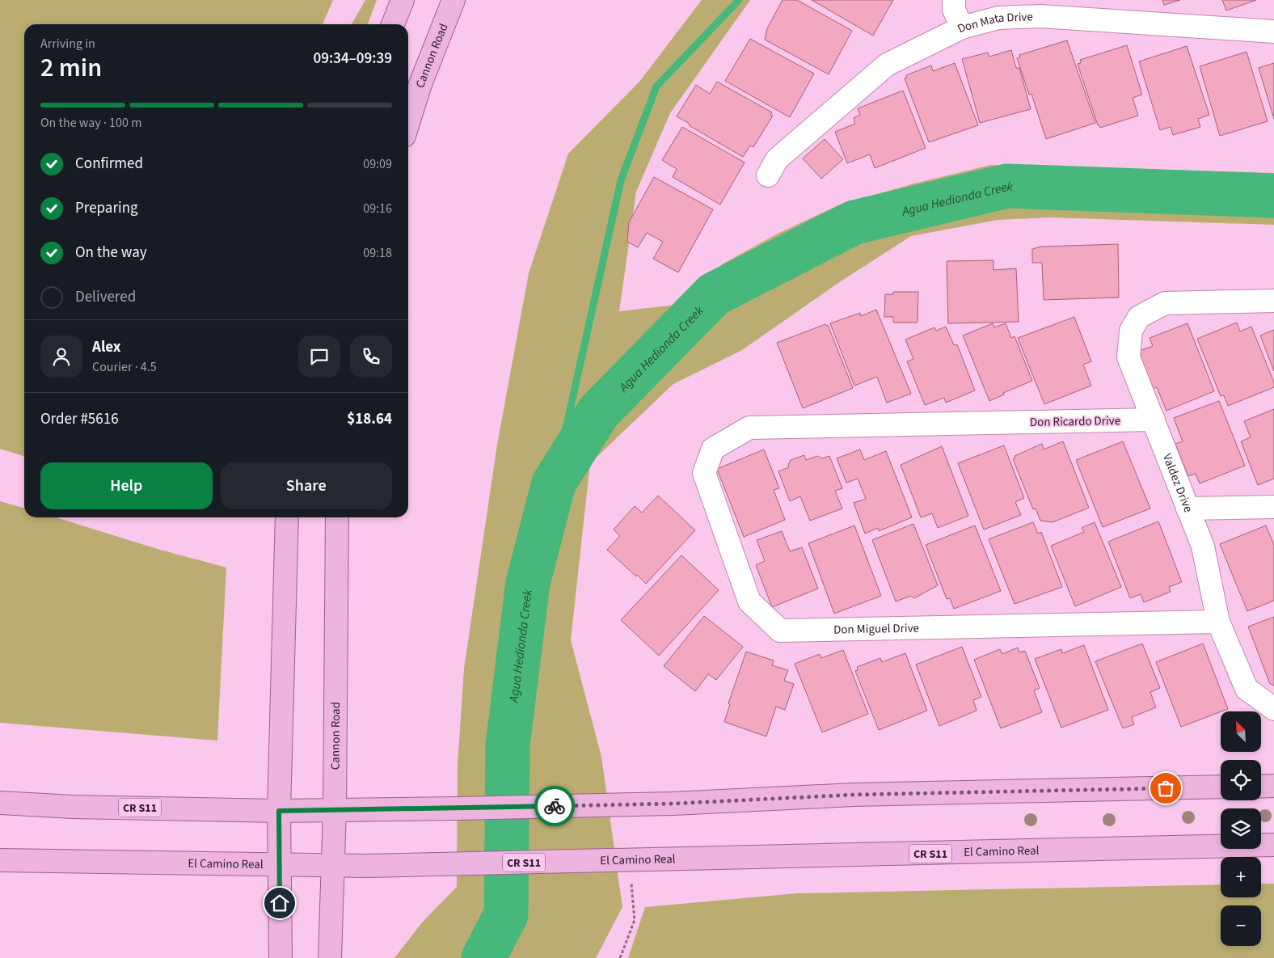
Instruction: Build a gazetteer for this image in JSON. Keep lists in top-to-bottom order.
{
  "streets": {
    "main road": ["Cannon Road", "CR S11", "El Camino Real"],
    "street": [
      "Don Mata Drive",
      "Don Ricardo Drive",
      "Valdez Drive",
      "Don Miguel Drive"
    ]
  },
  "crossings": [
    ["Cannon Road", "CR S11"],
    ["Cannon Road", "El Camino Real"],
    ["Don Ricardo Drive", "Valdez Drive"],
    ["Don Ricardo Drive", "Don Miguel Drive"],
    ["Valdez Drive", "Don Miguel Drive"]
  ],
  "water": ["Agua Hedionda Creek"],
  "north": "top left",
  "page": {
    "heading": ["2 min", "Arriving in", "09:34–09:39"],
    "panel": [
      "Alex",
      "Courier · 4.5",
      "Order #5616",
      "$18.64"
    ],
    "bar": "On the way · 100 m",
    "list": [
      ["Confirmed", "09:09"],
      ["Preparing", "09:16"],
      ["On the way", "09:18"],
      "Delivered"
    ],
    "buttons": ["Help", "Share"],
    "map_buttons": ["+", "−"]
  }
}
